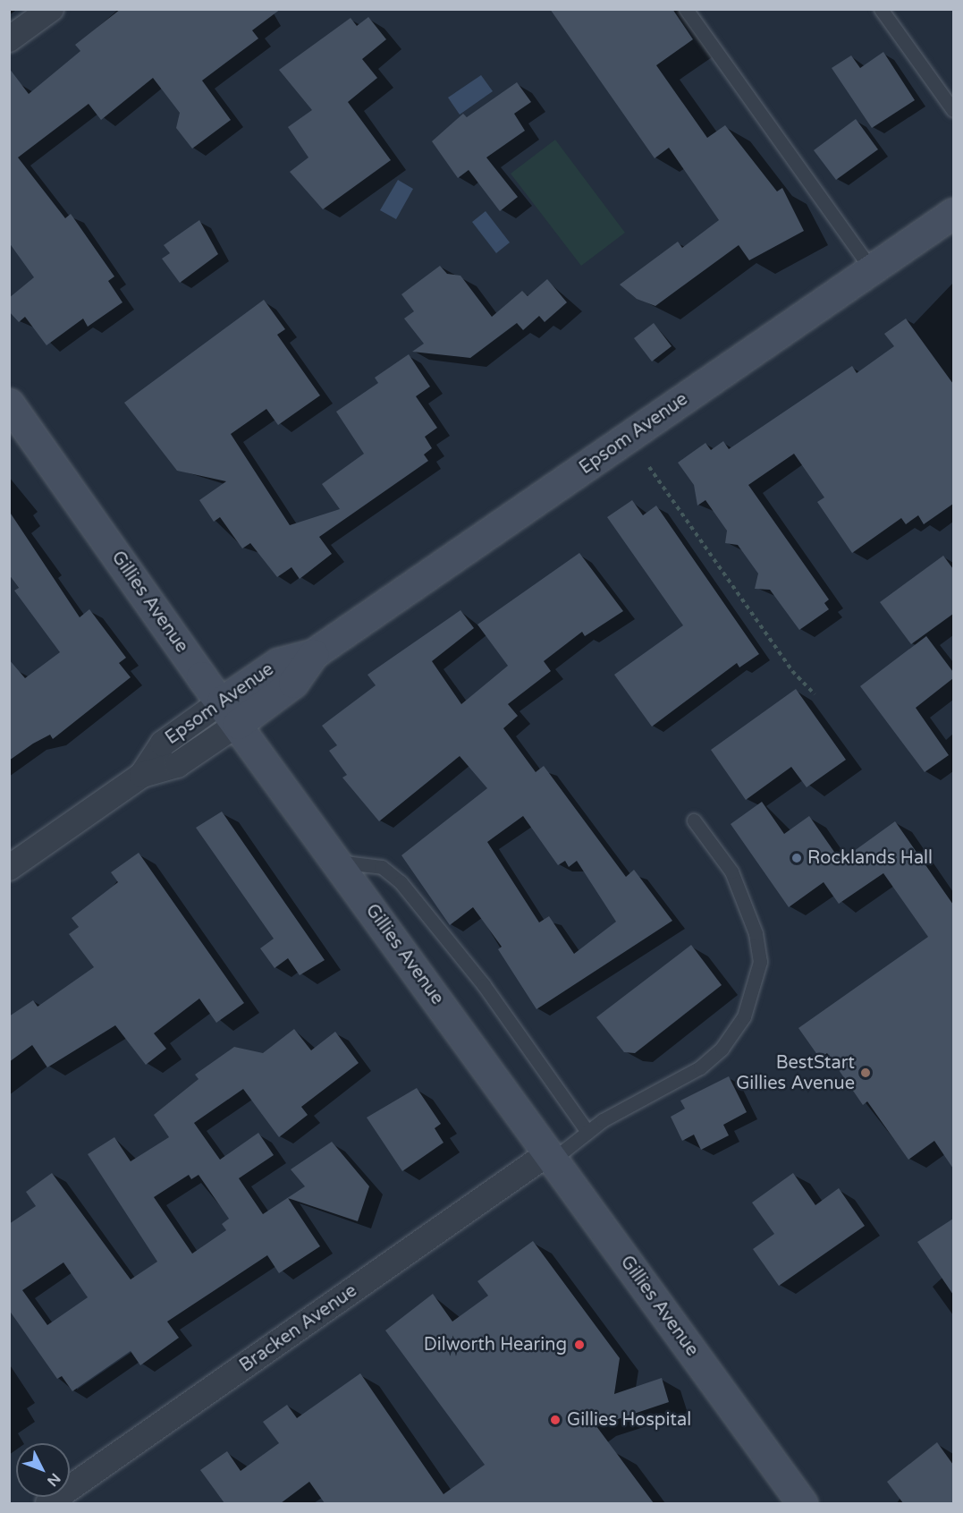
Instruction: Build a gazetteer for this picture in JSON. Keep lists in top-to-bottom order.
{
  "streets": {
    "main road": ["Epsom Avenue", "Gillies Avenue"],
    "street": ["Bracken Avenue"]
  },
  "crossings": [
    ["Epsom Avenue", "Gillies Avenue"],
    ["Gillies Avenue", "Bracken Avenue"]
  ],
  "places": [
    "Rocklands Hall",
    "BestStart Gillies Avenue",
    "Dilworth Hearing",
    "Gillies Hospital"
  ],
  "north": "bottom right"
}
